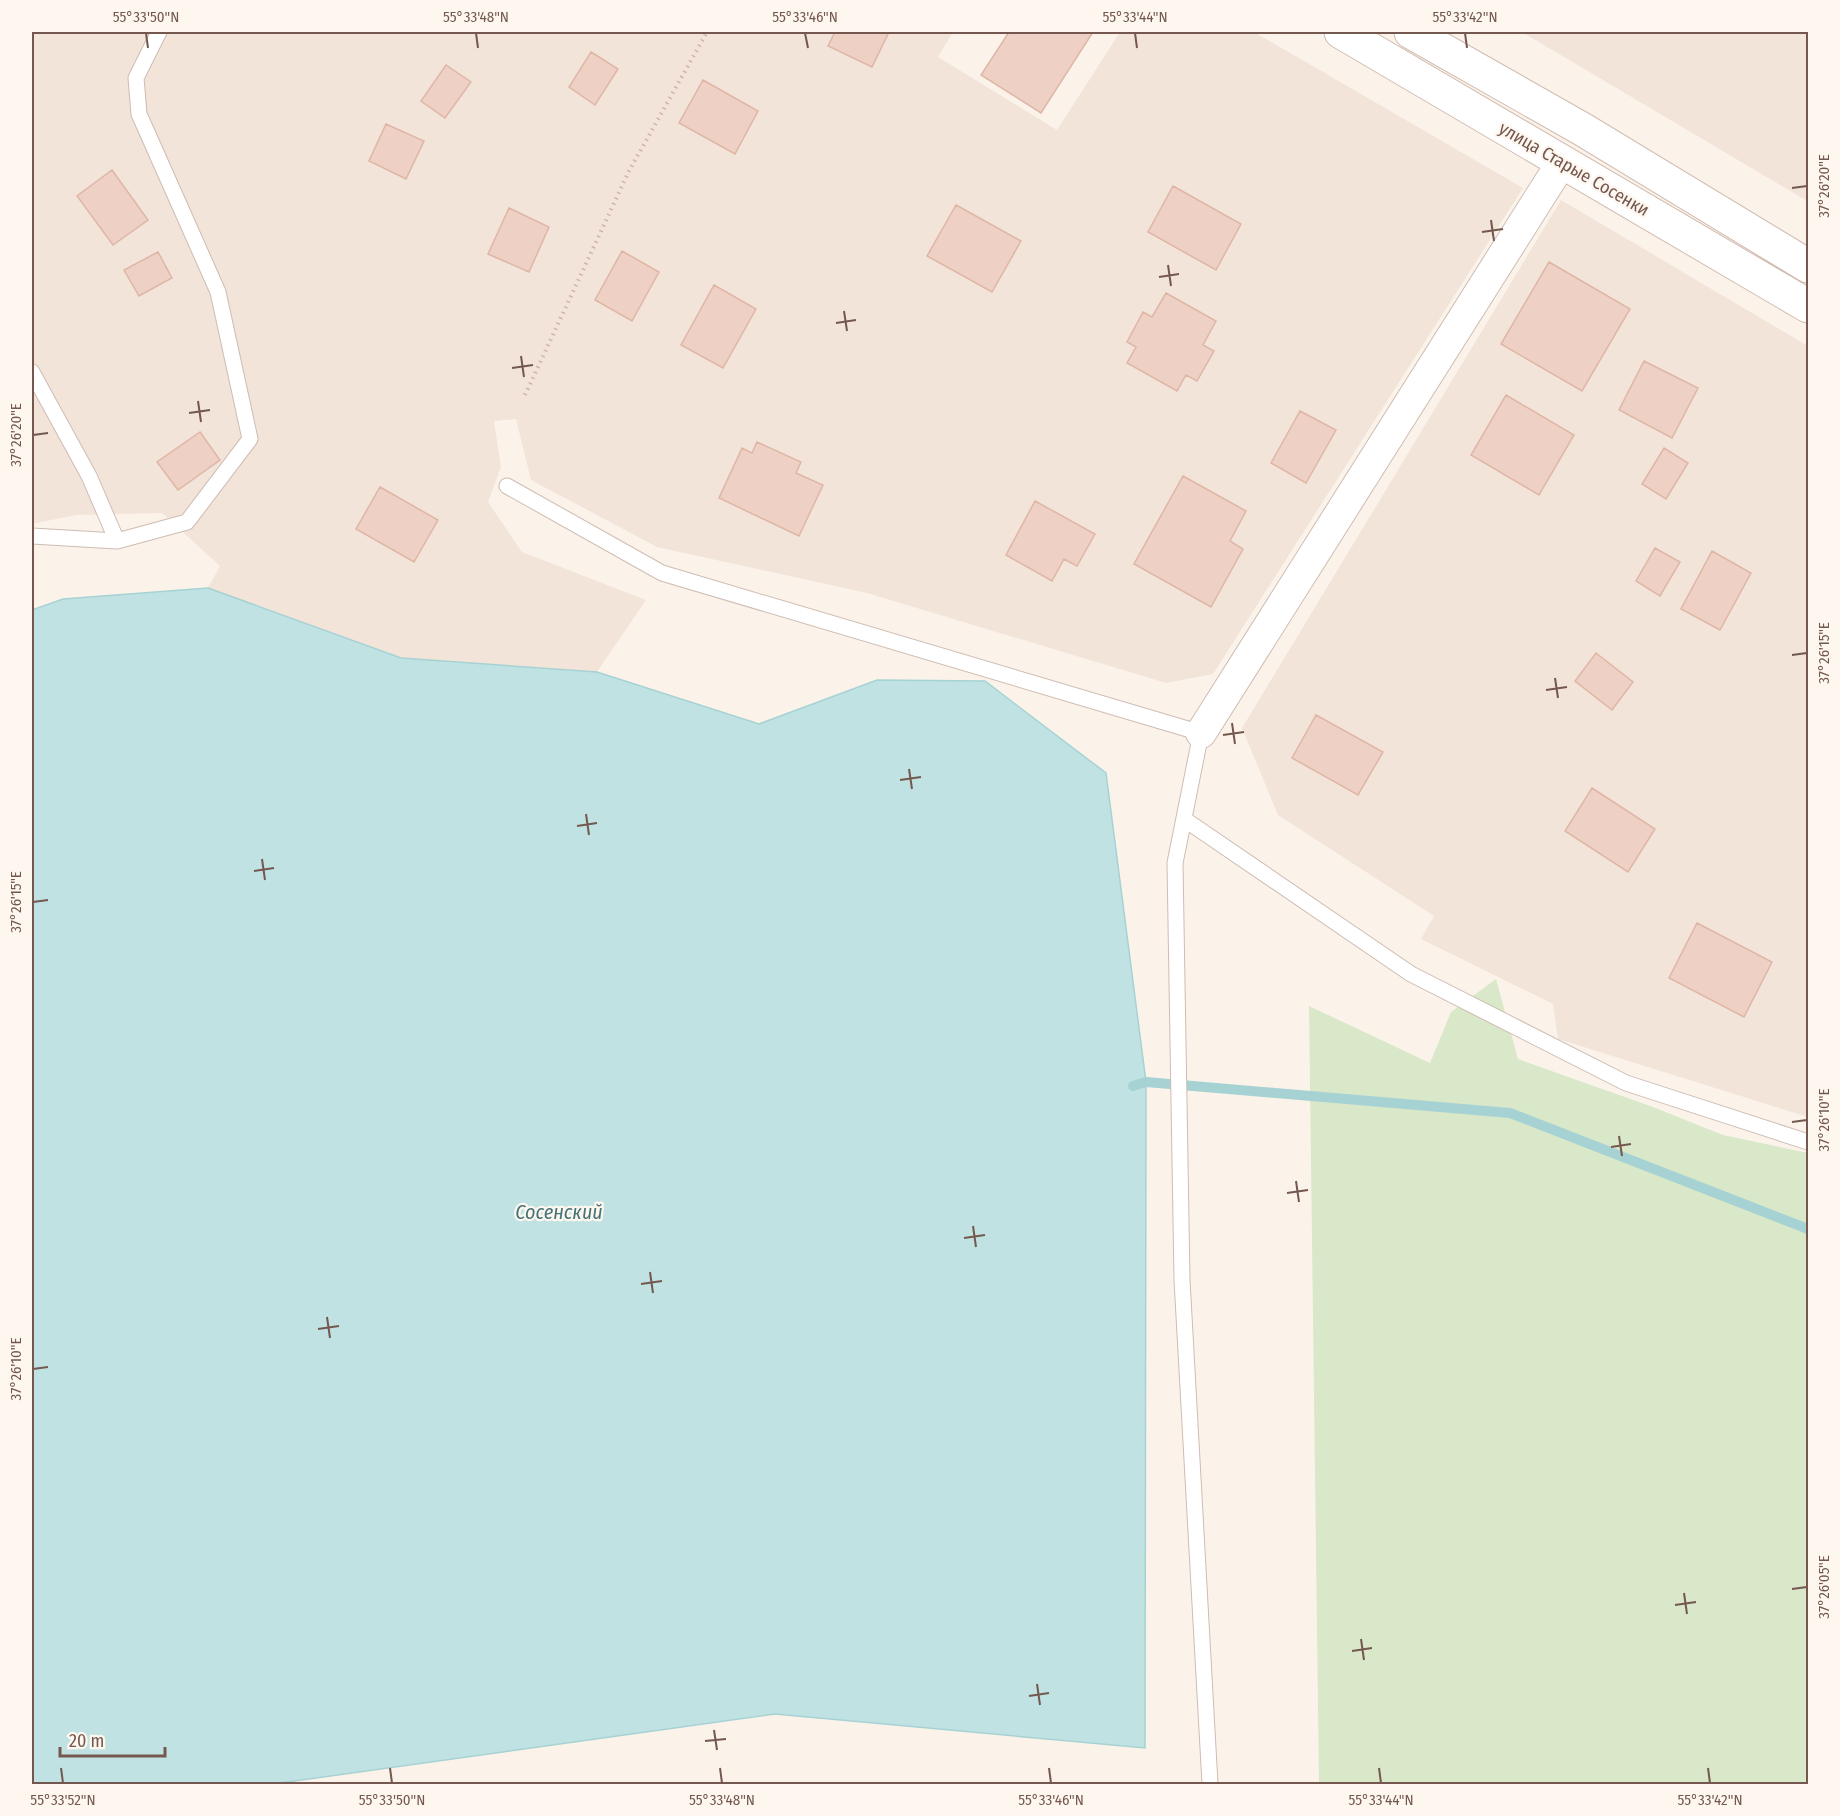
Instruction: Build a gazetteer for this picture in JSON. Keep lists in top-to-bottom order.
{
  "streets": {
    "main road": ["улица Старые Сосенки"]
  },
  "water": ["Сосенский"],
  "scale_bar": "20 m",
  "coordinates": [
    "55°33'50\"N",
    "55°33'48\"N",
    "55°33'46\"N",
    "55°33'44\"N",
    "55°33'42\"N",
    "37°26'20\"E",
    "37°26'15\"E",
    "37°26'10\"E",
    "37°26'05\"E",
    "55°33'52\"N"
  ]
}
